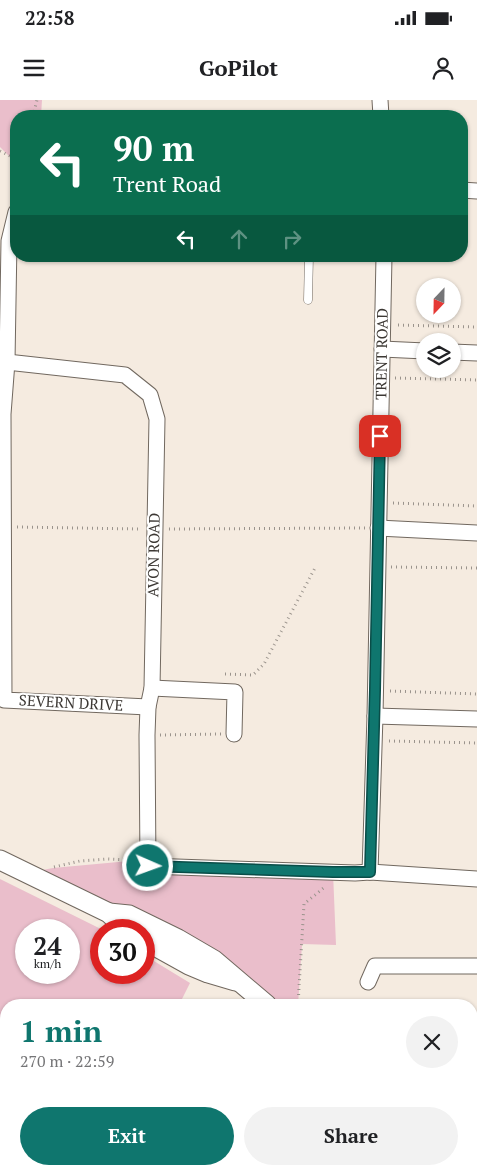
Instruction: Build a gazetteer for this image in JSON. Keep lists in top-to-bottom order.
{
  "streets": {
    "street": ["TRENT ROAD", "AVON ROAD", "SEVERN DRIVE"]
  },
  "crossings": [
    ["AVON ROAD", "SEVERN DRIVE"]
  ],
  "north": "bottom",
  "page": {
    "status": "22:58",
    "header": "GoPilot",
    "turn": ["90 m", "Trent Road"],
    "speed": "24 km/h",
    "limit": "30",
    "heading": ["1 min", "270 m · 22:59"],
    "buttons": ["Exit", "Share"]
  }
}
